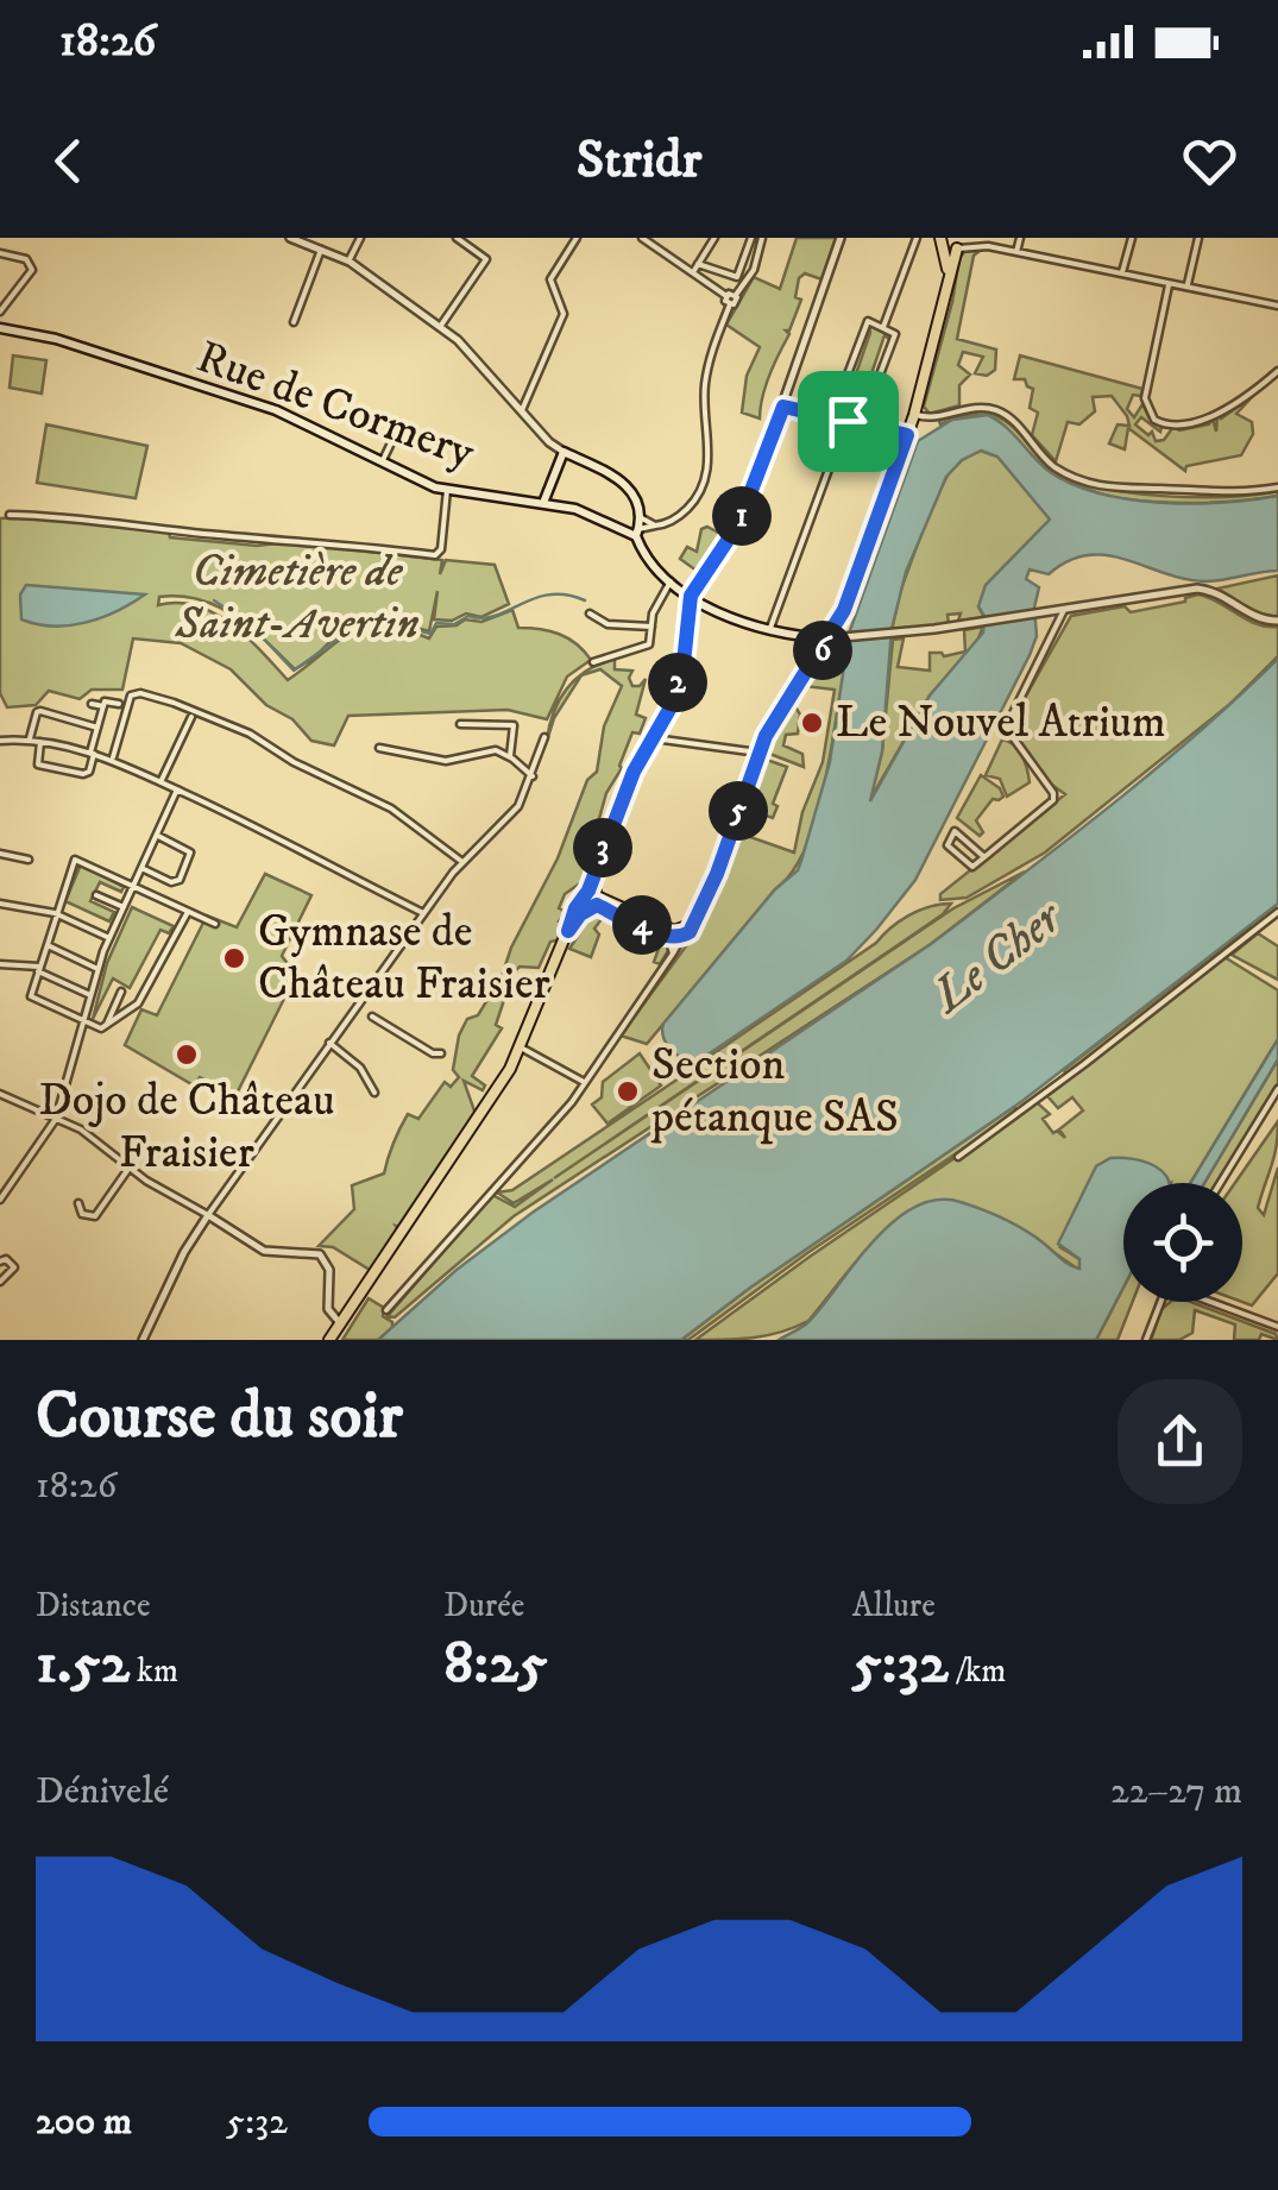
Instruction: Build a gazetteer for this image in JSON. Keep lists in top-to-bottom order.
{
  "streets": {
    "main road": ["Rue de Cormery"]
  },
  "water": ["Le Cher"],
  "parks": ["Cimetière de Saint-Avertin"],
  "places": [
    "Le Nouvel Atrium",
    "Gymnase de Château Fraisier",
    "Dojo de Château Fraisier",
    "Section pétanque SAS"
  ],
  "page": {
    "status": "18:26",
    "header": "Stridr",
    "pins": [
      "1",
      "6",
      "2",
      "5",
      "3",
      "4"
    ],
    "heading": ["Course du soir", "18:26"],
    "stats": [
      ["Distance", "1.52 km"],
      ["Durée", "8:25"],
      ["Allure", "5:32 /km"]
    ],
    "chart": ["Dénivelé", "22–27 m"],
    "list": [
      {
        "name": "200 m",
        "note": "5:32"
      }
    ]
  }
}
